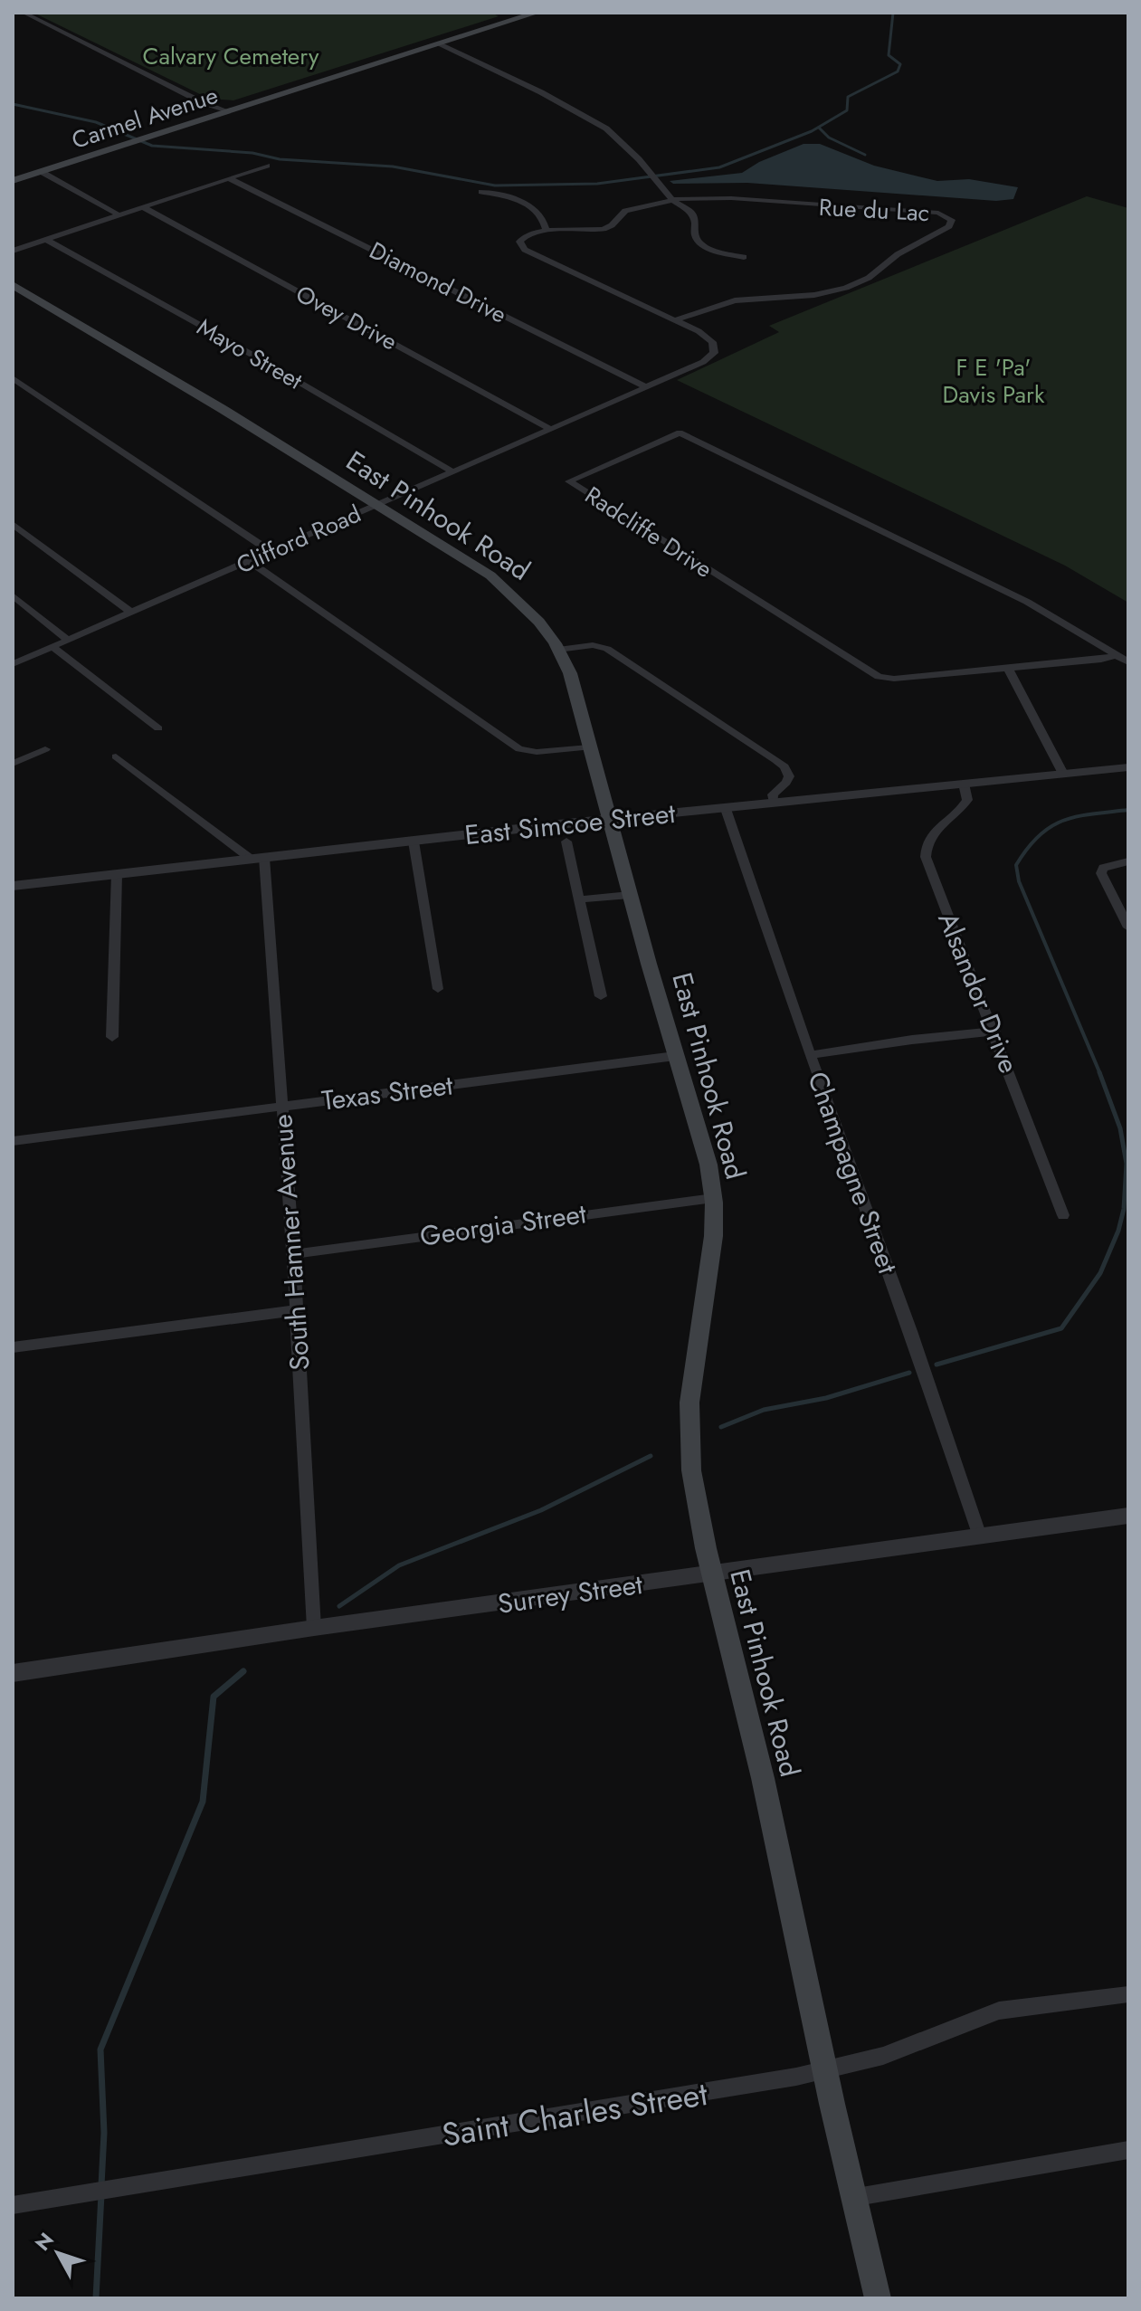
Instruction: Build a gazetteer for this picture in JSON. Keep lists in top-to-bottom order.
{
  "streets": {
    "main road": ["Carmel Avenue", "East Pinhook Road"],
    "street": [
      "Rue du Lac",
      "Diamond Drive",
      "Ovey Drive",
      "Mayo Street",
      "Radcliffe Drive",
      "Clifford Road",
      "East Simcoe Street",
      "Alsandor Drive",
      "Texas Street",
      "Champagne Street",
      "Georgia Street",
      "South Hamner Avenue",
      "Surrey Street",
      "Saint Charles Street"
    ]
  },
  "crossings": [
    ["Rue du Lac", "Clifford Road"],
    ["Diamond Drive", "Clifford Road"],
    ["Ovey Drive", "Clifford Road"],
    ["Mayo Street", "Clifford Road"],
    ["East Pinhook Road", "Clifford Road"],
    ["East Pinhook Road", "East Simcoe Street"],
    ["East Pinhook Road", "Texas Street"],
    ["East Pinhook Road", "Georgia Street"],
    ["East Pinhook Road", "Surrey Street"],
    ["East Pinhook Road", "Saint Charles Street"],
    ["East Simcoe Street", "Alsandor Drive"],
    ["East Simcoe Street", "Champagne Street"],
    ["East Simcoe Street", "South Hamner Avenue"],
    ["Texas Street", "South Hamner Avenue"],
    ["Champagne Street", "Surrey Street"],
    ["Georgia Street", "South Hamner Avenue"],
    ["South Hamner Avenue", "Surrey Street"]
  ],
  "parks": ["Calvary Cemetery", "F E 'Pa' Davis Park"],
  "north": "top left"
}
